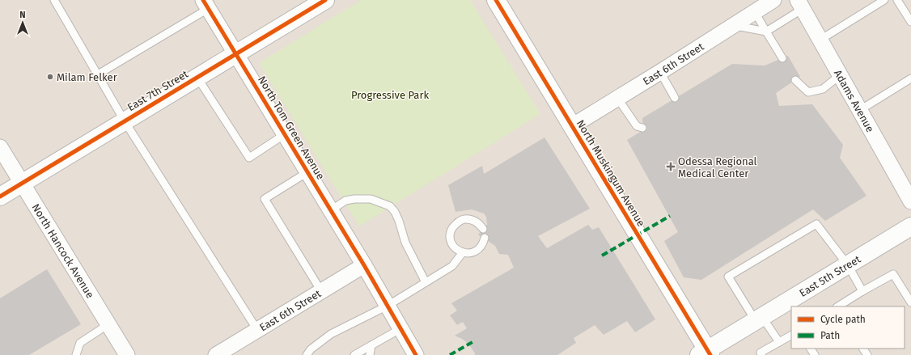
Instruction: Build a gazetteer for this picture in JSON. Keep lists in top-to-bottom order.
{
  "streets": {
    "street": [
      "East 6th Street",
      "East 7th Street",
      "Adams Avenue",
      "North Tom Green Avenue",
      "North Muskingum Avenue",
      "North Hancock Avenue",
      "East 5th Street"
    ]
  },
  "crossings": [
    ["East 6th Street", "North Tom Green Avenue"],
    ["East 6th Street", "North Muskingum Avenue"],
    ["East 7th Street", "North Tom Green Avenue"],
    ["East 7th Street", "North Hancock Avenue"],
    ["North Muskingum Avenue", "East 5th Street"]
  ],
  "parks": ["Progressive Park"],
  "places": {
    "other": ["Milam Felker"],
    "health": ["Odessa Regional Medical Center"]
  },
  "legend": ["Cycle path", "Path"],
  "north": "top"
}
